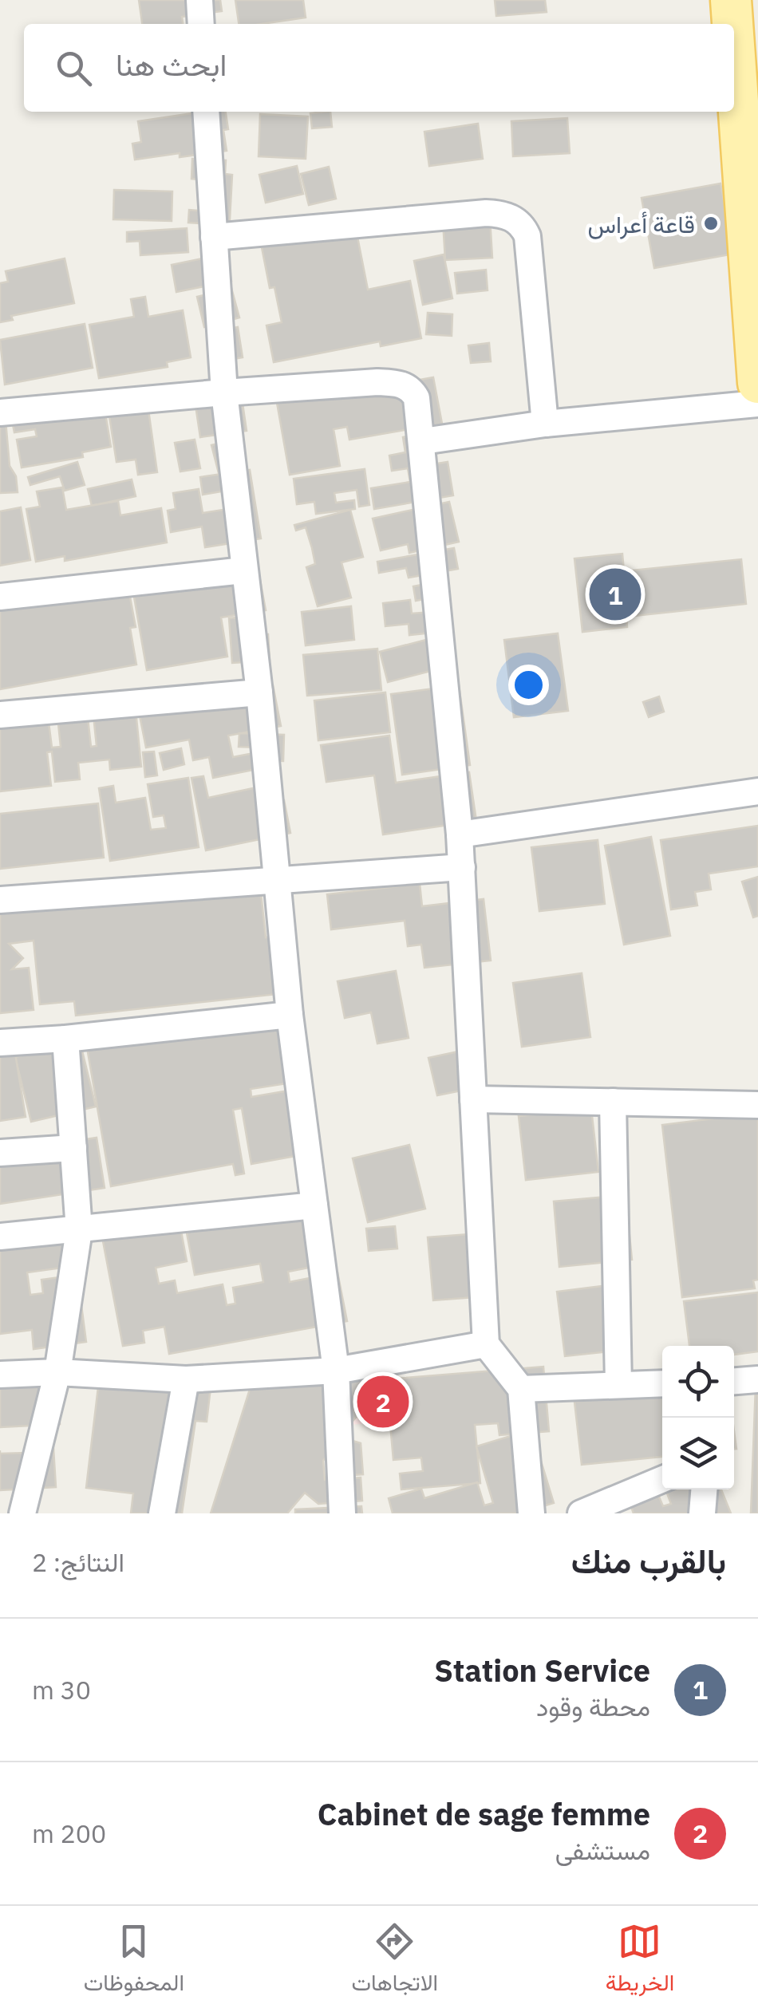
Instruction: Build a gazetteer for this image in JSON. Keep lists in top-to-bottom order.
{
  "places": ["قاعة أعراس"],
  "page": {
    "search": "ابحث هنا",
    "pins": ["1", "2"],
    "heading": ["بالقرب منك", "النتائج: 2"],
    "list": [
      {
        "mark": "1",
        "name": "Station Service",
        "note": "محطة وقود",
        "value": "30 m"
      },
      {
        "mark": "2",
        "name": "Cabinet de sage femme",
        "note": "مستشفى",
        "value": "200 m"
      }
    ],
    "nav": ["الخريطة", "الاتجاهات", "المحفوظات"]
  }
}
